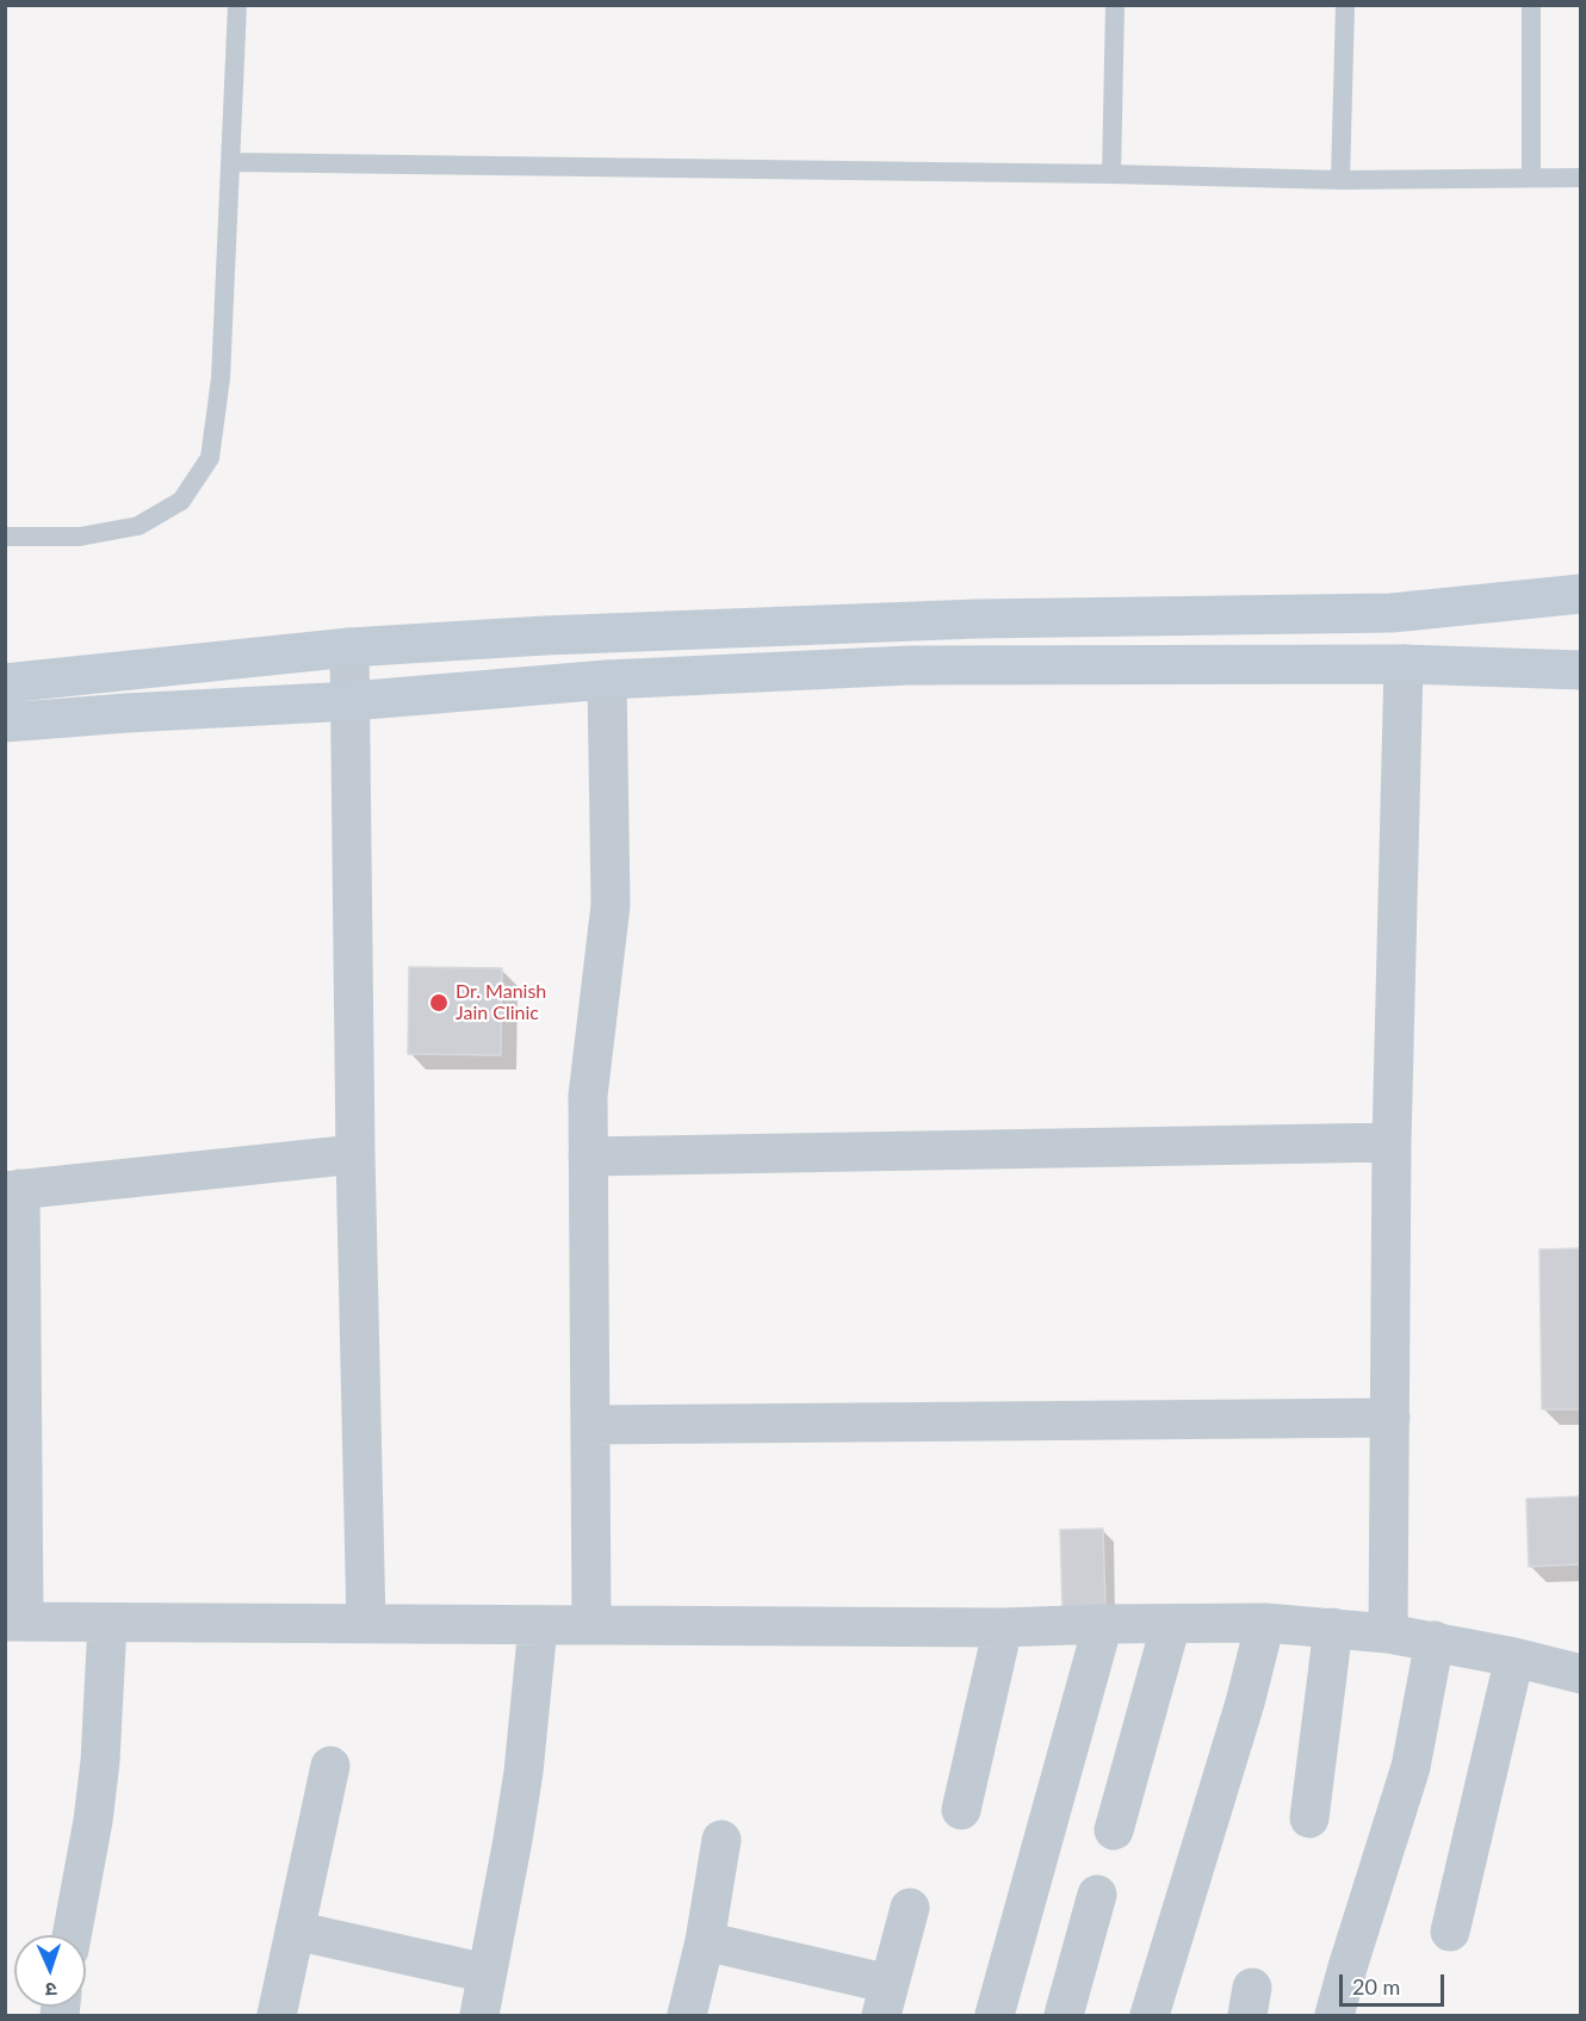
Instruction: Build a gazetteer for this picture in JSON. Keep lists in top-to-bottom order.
{
  "places": ["Dr. Manish Jain Clinic"],
  "scale_bar": "20 m",
  "north": "bottom"
}
